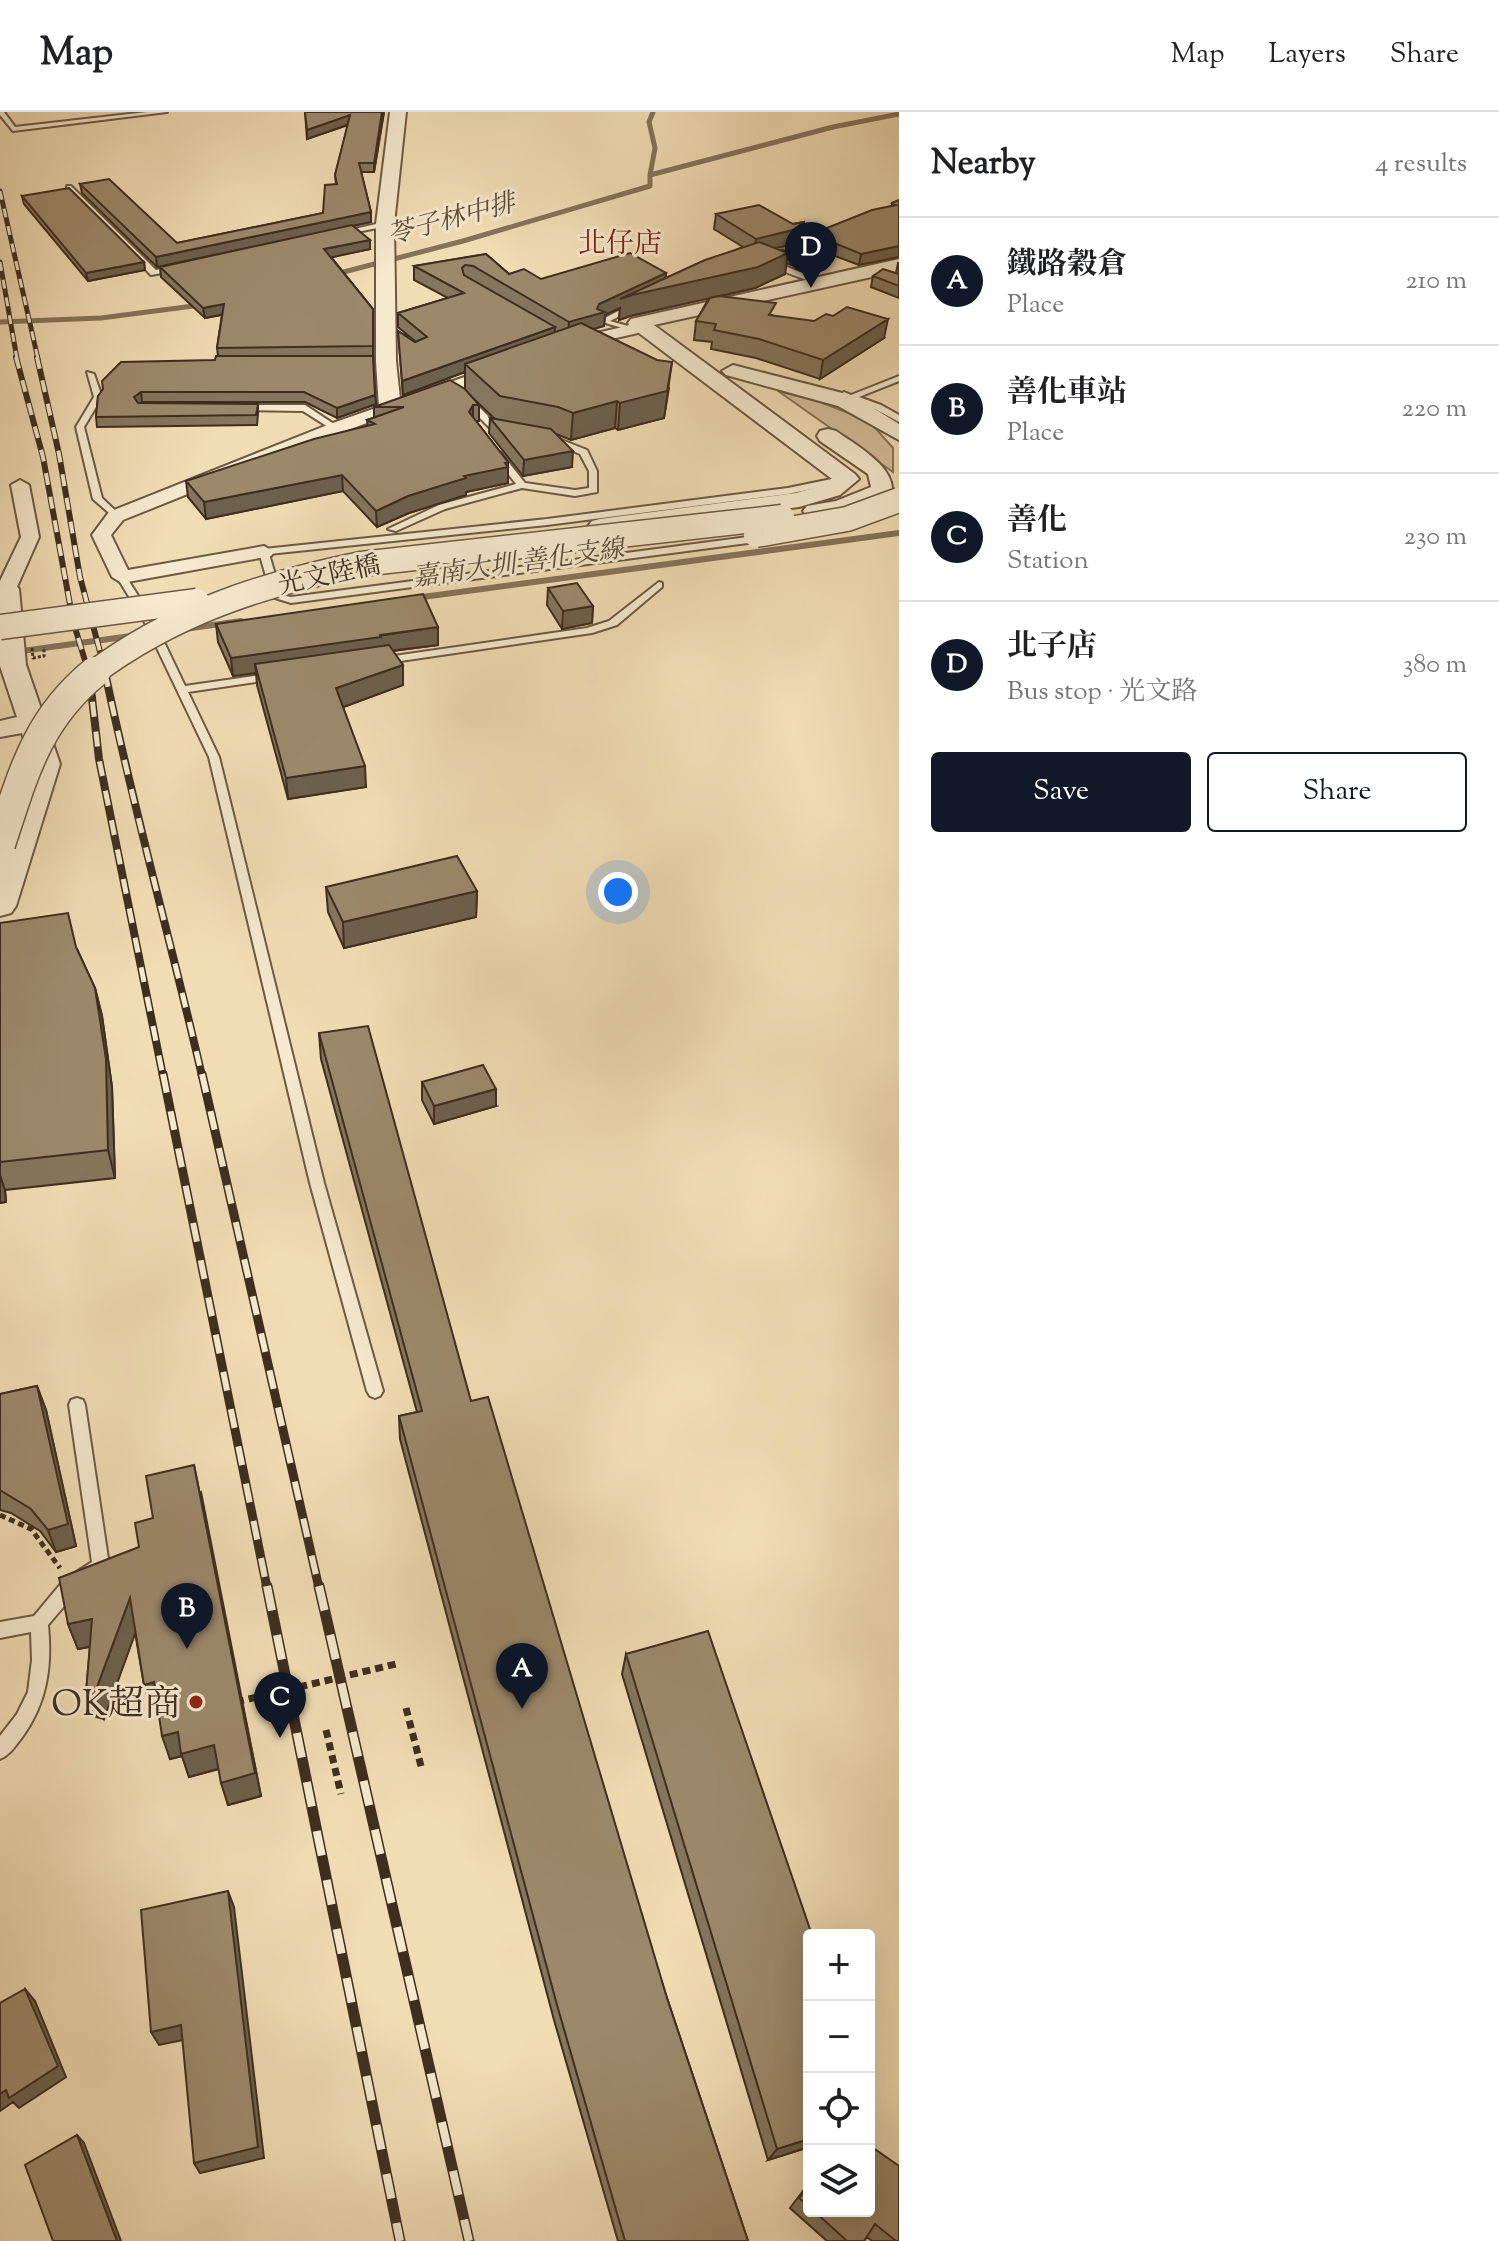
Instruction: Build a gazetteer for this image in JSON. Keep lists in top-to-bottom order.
{
  "streets": {
    "street": ["光文陸橋"]
  },
  "districts": ["北仔店"],
  "water": ["苓子林中排", "嘉南大圳 善化支線"],
  "places": ["OK超商"],
  "page": {
    "header": "Map",
    "nav": ["Map", "Layers", "Share"],
    "heading": ["Nearby", "4 results"],
    "list": [
      {
        "mark": "A",
        "name": "鐵路穀倉",
        "note": "Place",
        "value": "210 m"
      },
      {
        "mark": "B",
        "name": "善化車站",
        "note": "Place",
        "value": "220 m"
      },
      {
        "mark": "C",
        "name": "善化",
        "note": "Station",
        "value": "230 m"
      },
      {
        "mark": "D",
        "name": "北子店",
        "note": "Bus stop · 光文路",
        "value": "380 m"
      }
    ],
    "pins": [
      "D",
      "B",
      "A",
      "C"
    ],
    "buttons": ["Save", "Share"],
    "map_buttons": ["+", "−"]
  }
}
